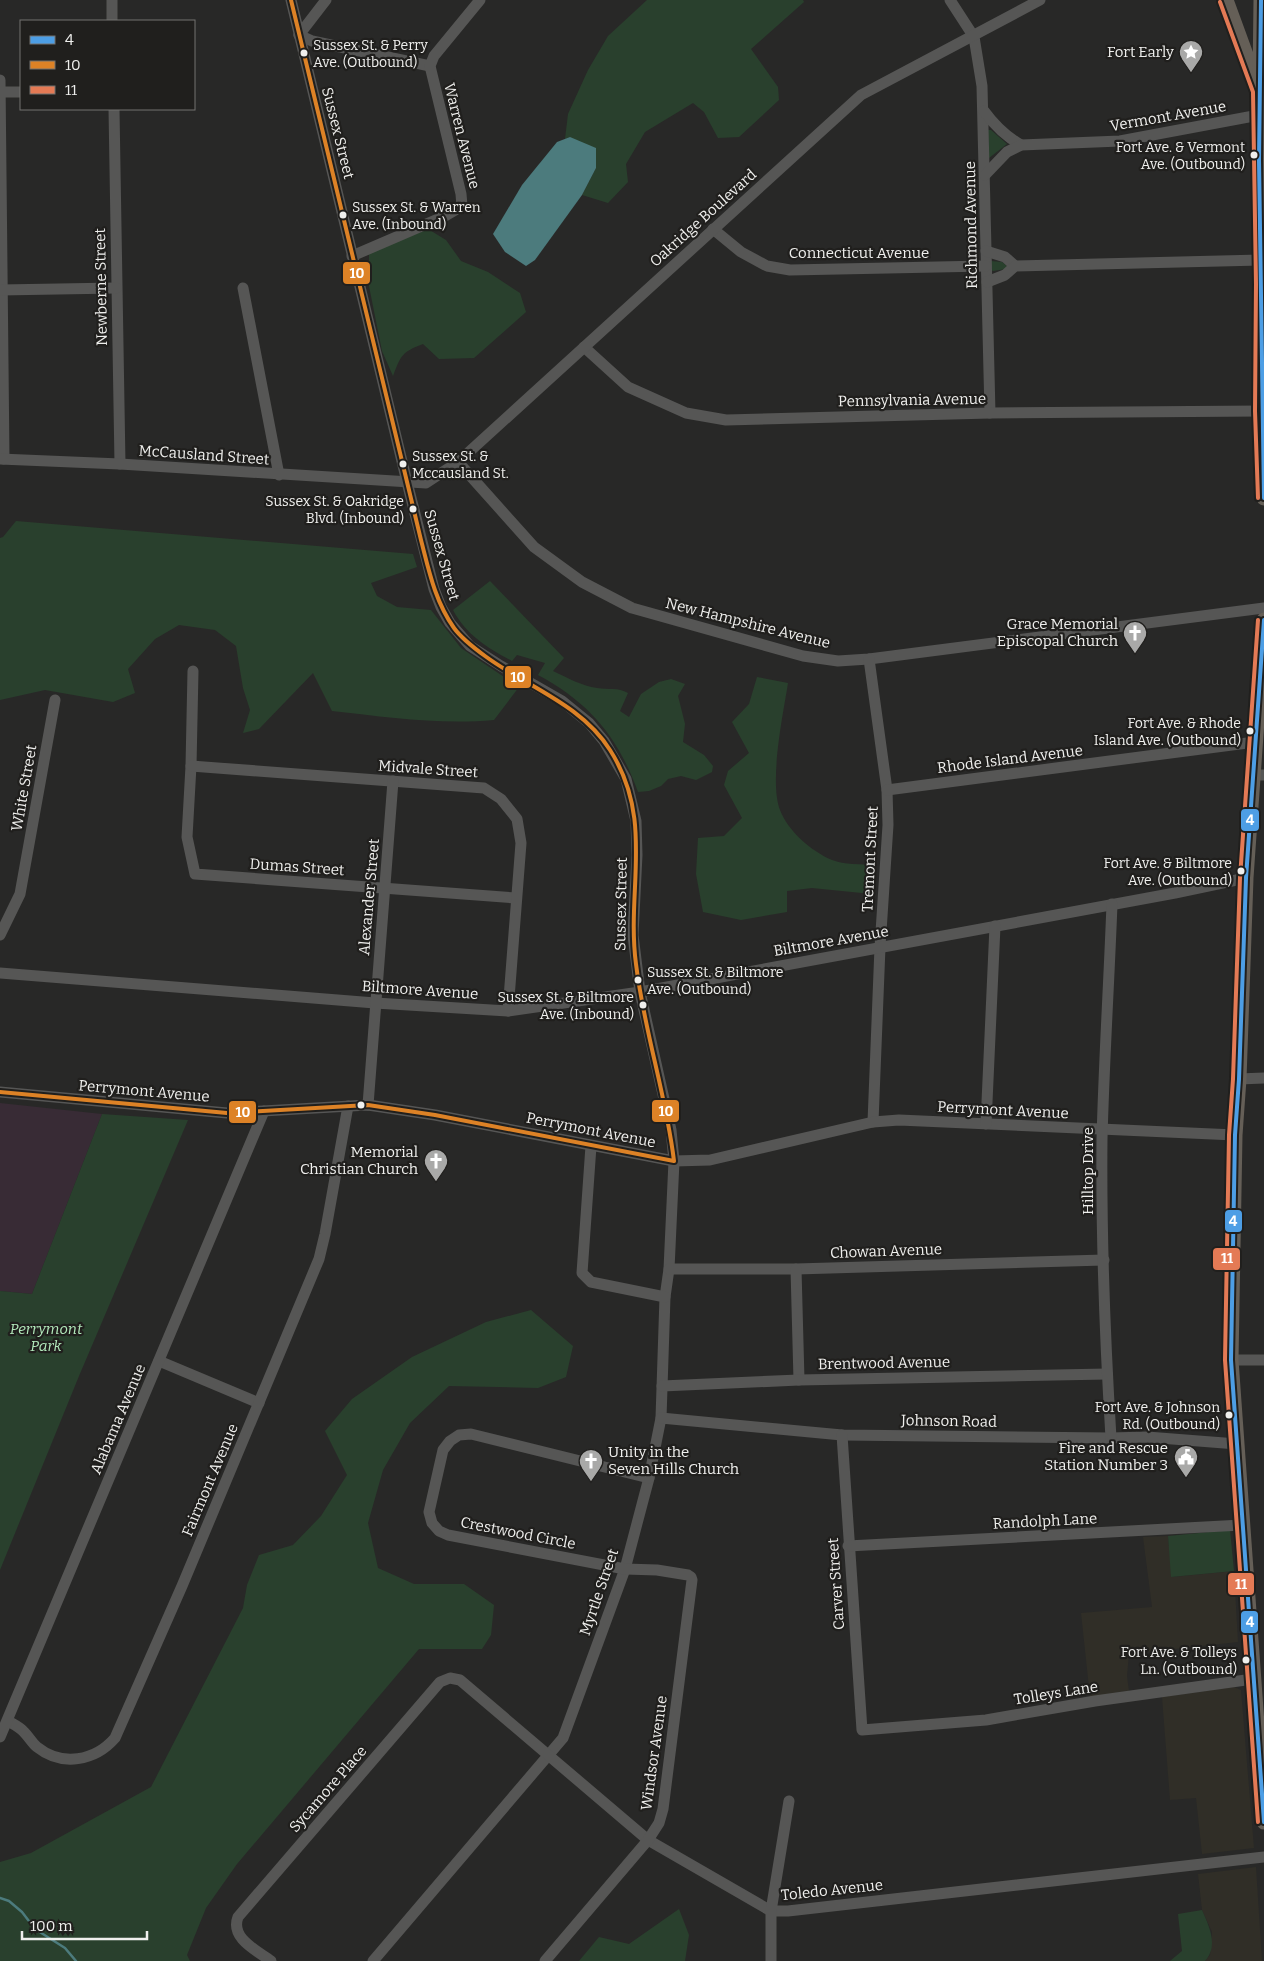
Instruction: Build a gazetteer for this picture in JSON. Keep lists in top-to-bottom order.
{
  "streets": {
    "street": [
      "Vermont Avenue",
      "Sussex Street",
      "Warren Avenue",
      "Oakridge Boulevard",
      "Richmond Avenue",
      "Connecticut Avenue",
      "Newberne Street",
      "Pennsylvania Avenue",
      "McCausland Street",
      "New Hampshire Avenue",
      "Rhode Island Avenue",
      "Midvale Street",
      "White Street",
      "Tremont Street",
      "Dumas Street",
      "Alexander Street",
      "Biltmore Avenue",
      "Perrymont Avenue",
      "Hilltop Drive",
      "Chowan Avenue",
      "Brentwood Avenue",
      "Alabama Avenue",
      "Johnson Road",
      "Fairmont Avenue",
      "Randolph Lane",
      "Crestwood Circle",
      "Carver Street",
      "Myrtle Street",
      "Tolleys Lane",
      "Windsor Avenue",
      "Sycamore Place",
      "Toledo Avenue"
    ]
  },
  "crossings": [
    ["Sussex Street", "Warren Avenue"],
    ["Sussex Street", "Oakridge Boulevard"],
    ["Sussex Street", "McCausland Street"],
    ["Sussex Street", "Biltmore Avenue"],
    ["Sussex Street", "Perrymont Avenue"],
    ["Sussex Street", "Myrtle Street"],
    ["Oakridge Boulevard", "Richmond Avenue"],
    ["Oakridge Boulevard", "Connecticut Avenue"],
    ["Oakridge Boulevard", "Pennsylvania Avenue"],
    ["Oakridge Boulevard", "McCausland Street"],
    ["Oakridge Boulevard", "New Hampshire Avenue"],
    ["Richmond Avenue", "Connecticut Avenue"],
    ["Richmond Avenue", "Pennsylvania Avenue"],
    ["Newberne Street", "McCausland Street"],
    ["New Hampshire Avenue", "Tremont Street"],
    ["Rhode Island Avenue", "Tremont Street"],
    ["Midvale Street", "Dumas Street"],
    ["Midvale Street", "Alexander Street"],
    ["Midvale Street", "Biltmore Avenue"],
    ["Tremont Street", "Biltmore Avenue"],
    ["Tremont Street", "Perrymont Avenue"],
    ["Dumas Street", "Alexander Street"],
    ["Alexander Street", "Biltmore Avenue"],
    ["Alexander Street", "Perrymont Avenue"],
    ["Biltmore Avenue", "Hilltop Drive"],
    ["Perrymont Avenue", "Hilltop Drive"],
    ["Perrymont Avenue", "Alabama Avenue"],
    ["Perrymont Avenue", "Fairmont Avenue"],
    ["Perrymont Avenue", "Myrtle Street"],
    ["Hilltop Drive", "Chowan Avenue"],
    ["Hilltop Drive", "Brentwood Avenue"],
    ["Hilltop Drive", "Johnson Road"],
    ["Chowan Avenue", "Myrtle Street"],
    ["Brentwood Avenue", "Myrtle Street"],
    ["Alabama Avenue", "Fairmont Avenue"],
    ["Johnson Road", "Carver Street"],
    ["Johnson Road", "Myrtle Street"],
    ["Randolph Lane", "Carver Street"],
    ["Crestwood Circle", "Myrtle Street"],
    ["Crestwood Circle", "Windsor Avenue"],
    ["Carver Street", "Tolleys Lane"],
    ["Myrtle Street", "Windsor Avenue"],
    ["Myrtle Street", "Toledo Avenue"],
    ["Windsor Avenue", "Toledo Avenue"],
    ["Sycamore Place", "Toledo Avenue"]
  ],
  "parks": ["Perrymont Park"],
  "places": {
    "other": [
      "Sussex St. & Perry Ave. (Outbound)",
      "Fort Ave. & Vermont Ave. (Outbound)",
      "Sussex St. & Warren Ave. (Inbound)",
      "Sussex St. & Mccausland St.",
      "Sussex St. & Oakridge Blvd. (Inbound)",
      "Fort Ave. & Rhode Island Ave. (Outbound)",
      "Fort Ave. & Biltmore Ave. (Outbound)",
      "Sussex St. & Biltmore Ave. (Outbound)",
      "Sussex St. & Biltmore Ave. (Inbound)",
      "Fort Ave. & Johnson Rd. (Outbound)",
      "Fort Ave. & Tolleys Ln. (Outbound)"
    ],
    "place": ["Fort Early"],
    "church": ["Grace Memorial Episcopal Church", "Memorial Christian Church", "Unity in the Seven Hills Church"],
    "public building": ["Fire and Rescue Station Number 3"]
  },
  "lines": ["transit line 4", "transit line 10", "transit line 11"],
  "legend": ["4", "10", "11"],
  "scale_bar": "100 m"
}
